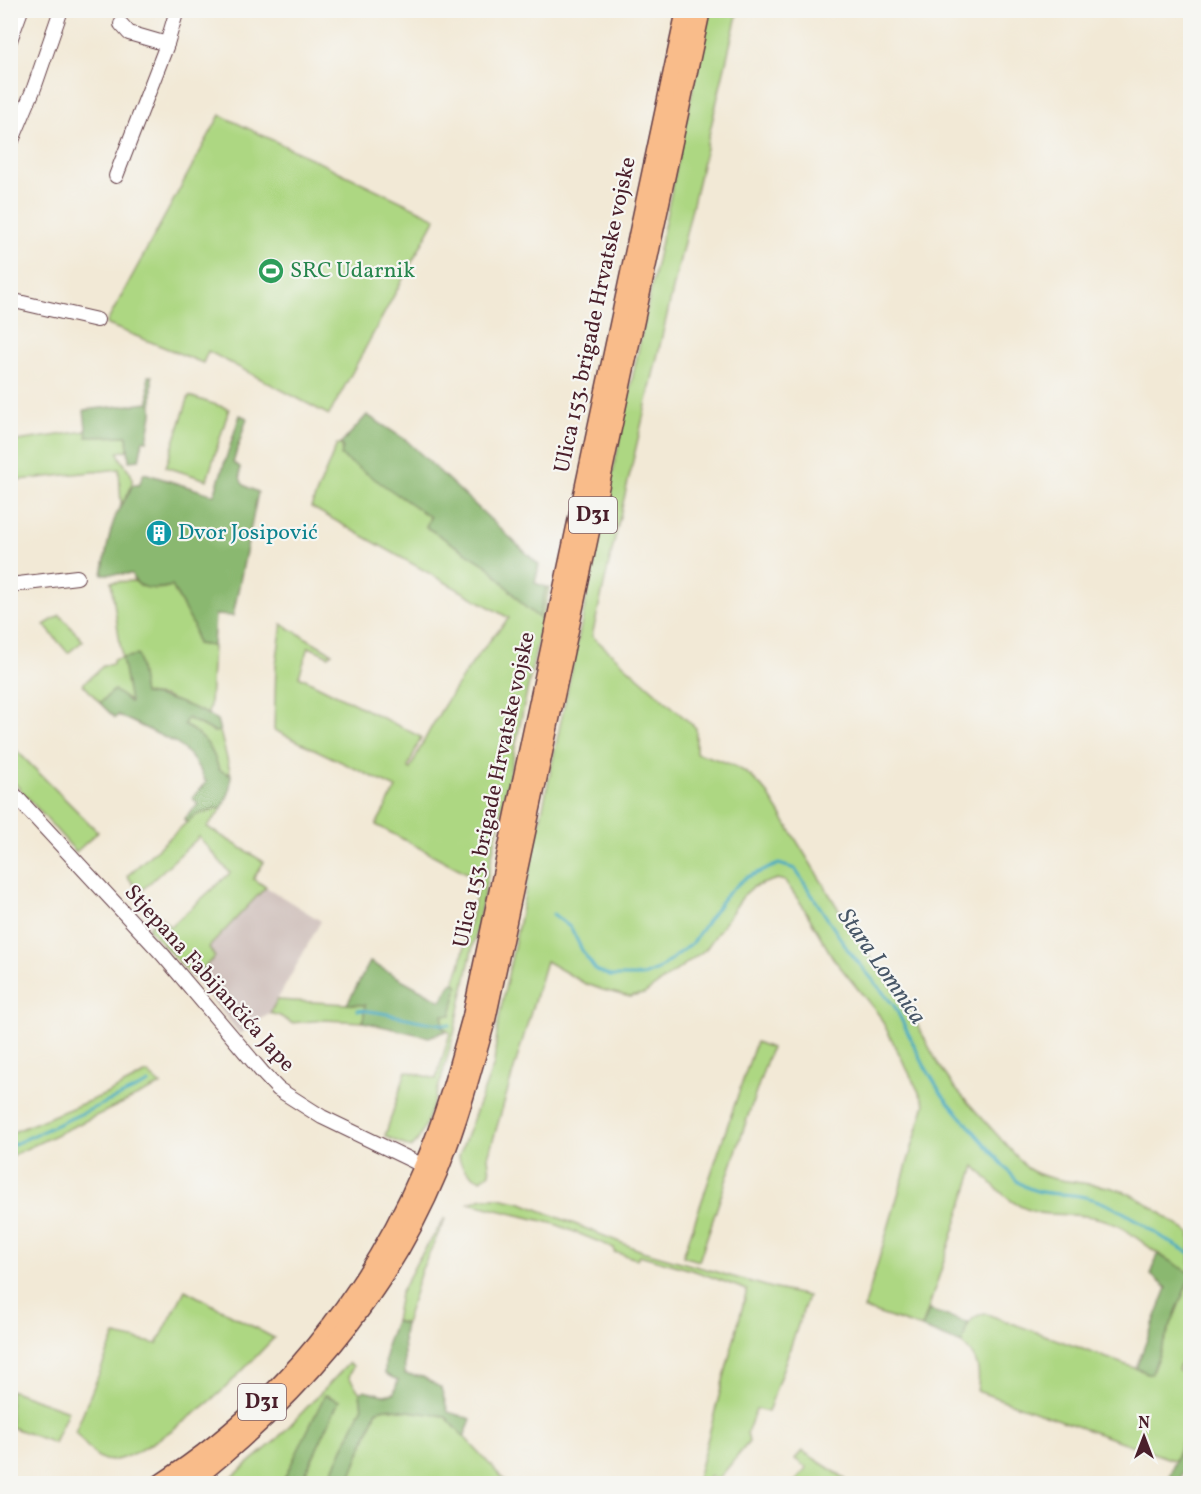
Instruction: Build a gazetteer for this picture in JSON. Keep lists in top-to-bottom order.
{
  "streets": {
    "main road": ["Ulica 153. brigade Hrvatske vojske", "D31"],
    "street": ["Stjepana Fabijančića Jape"]
  },
  "crossings": [
    ["Ulica 153. brigade Hrvatske vojske", "Stjepana Fabijančića Jape"]
  ],
  "water": ["Stara Lomnica"],
  "places": {
    "sports": ["SRC Udarnik"],
    "building": ["Dvor Josipović"]
  },
  "north": "top"
}
